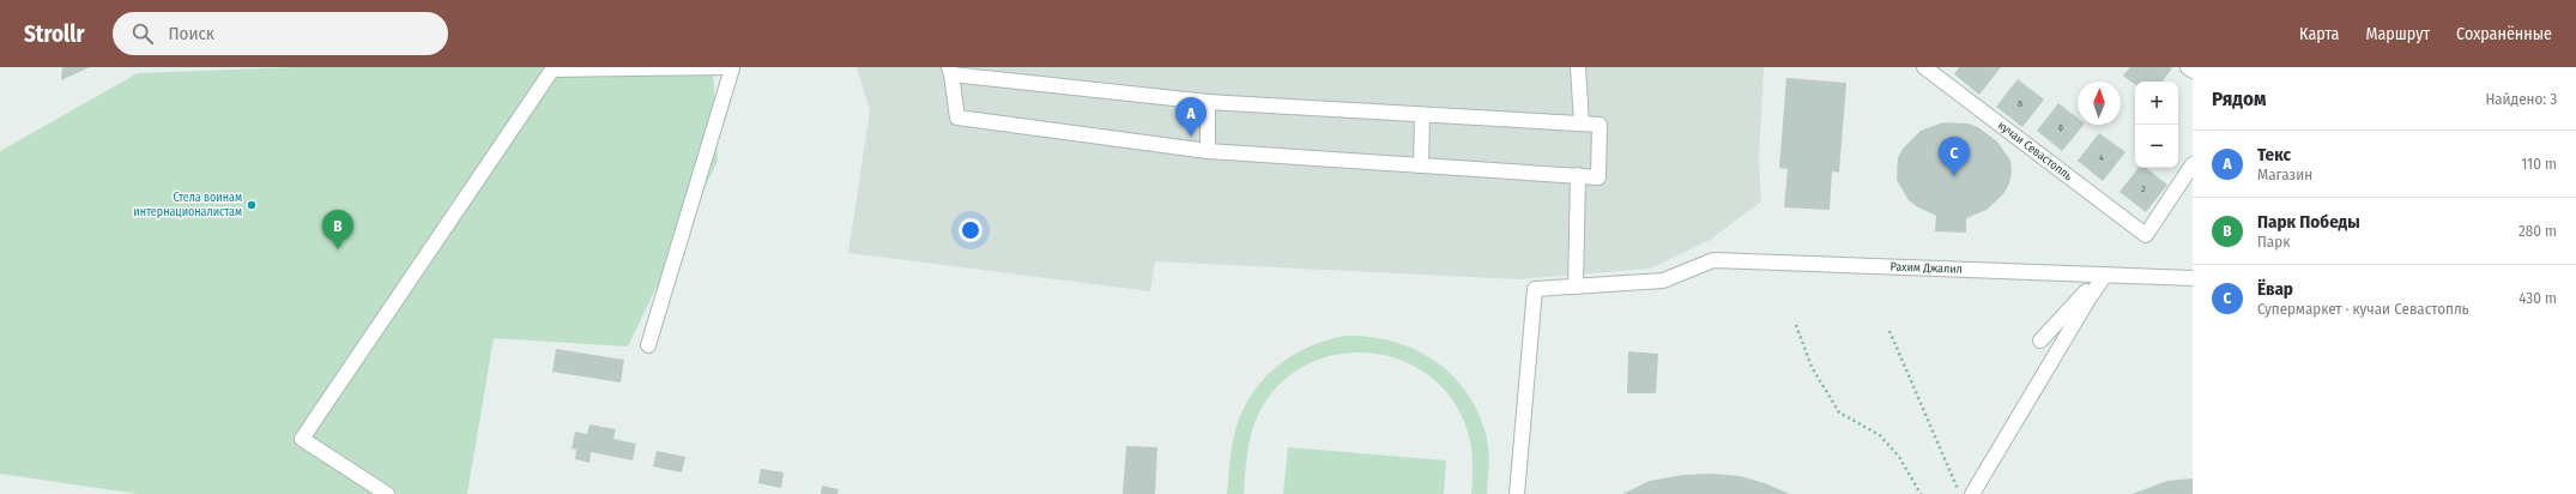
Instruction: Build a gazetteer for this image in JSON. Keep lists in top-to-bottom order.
{
  "streets": {
    "street": ["кучаи Севастопль", "Рахим Джалил"]
  },
  "places": ["Стела воинам интернационалистам"],
  "house_numbers": [
    "8",
    "6",
    "4",
    "2"
  ],
  "north": "top",
  "page": {
    "header": "Strollr",
    "search": "Поиск",
    "nav": ["Карта", "Маршрут", "Сохранённые"],
    "heading": ["Рядом", "Найдено: 3"],
    "map_buttons": ["+", "−"],
    "pins": ["A", "C", "B"],
    "list": [
      {
        "mark": "A",
        "name": "Текс",
        "note": "Магазин",
        "value": "110 m"
      },
      {
        "mark": "B",
        "name": "Парк Победы",
        "note": "Парк",
        "value": "280 m"
      },
      {
        "mark": "C",
        "name": "Ёвар",
        "note": "Супермаркет · кучаи Севастопль",
        "value": "430 m"
      }
    ]
  }
}
